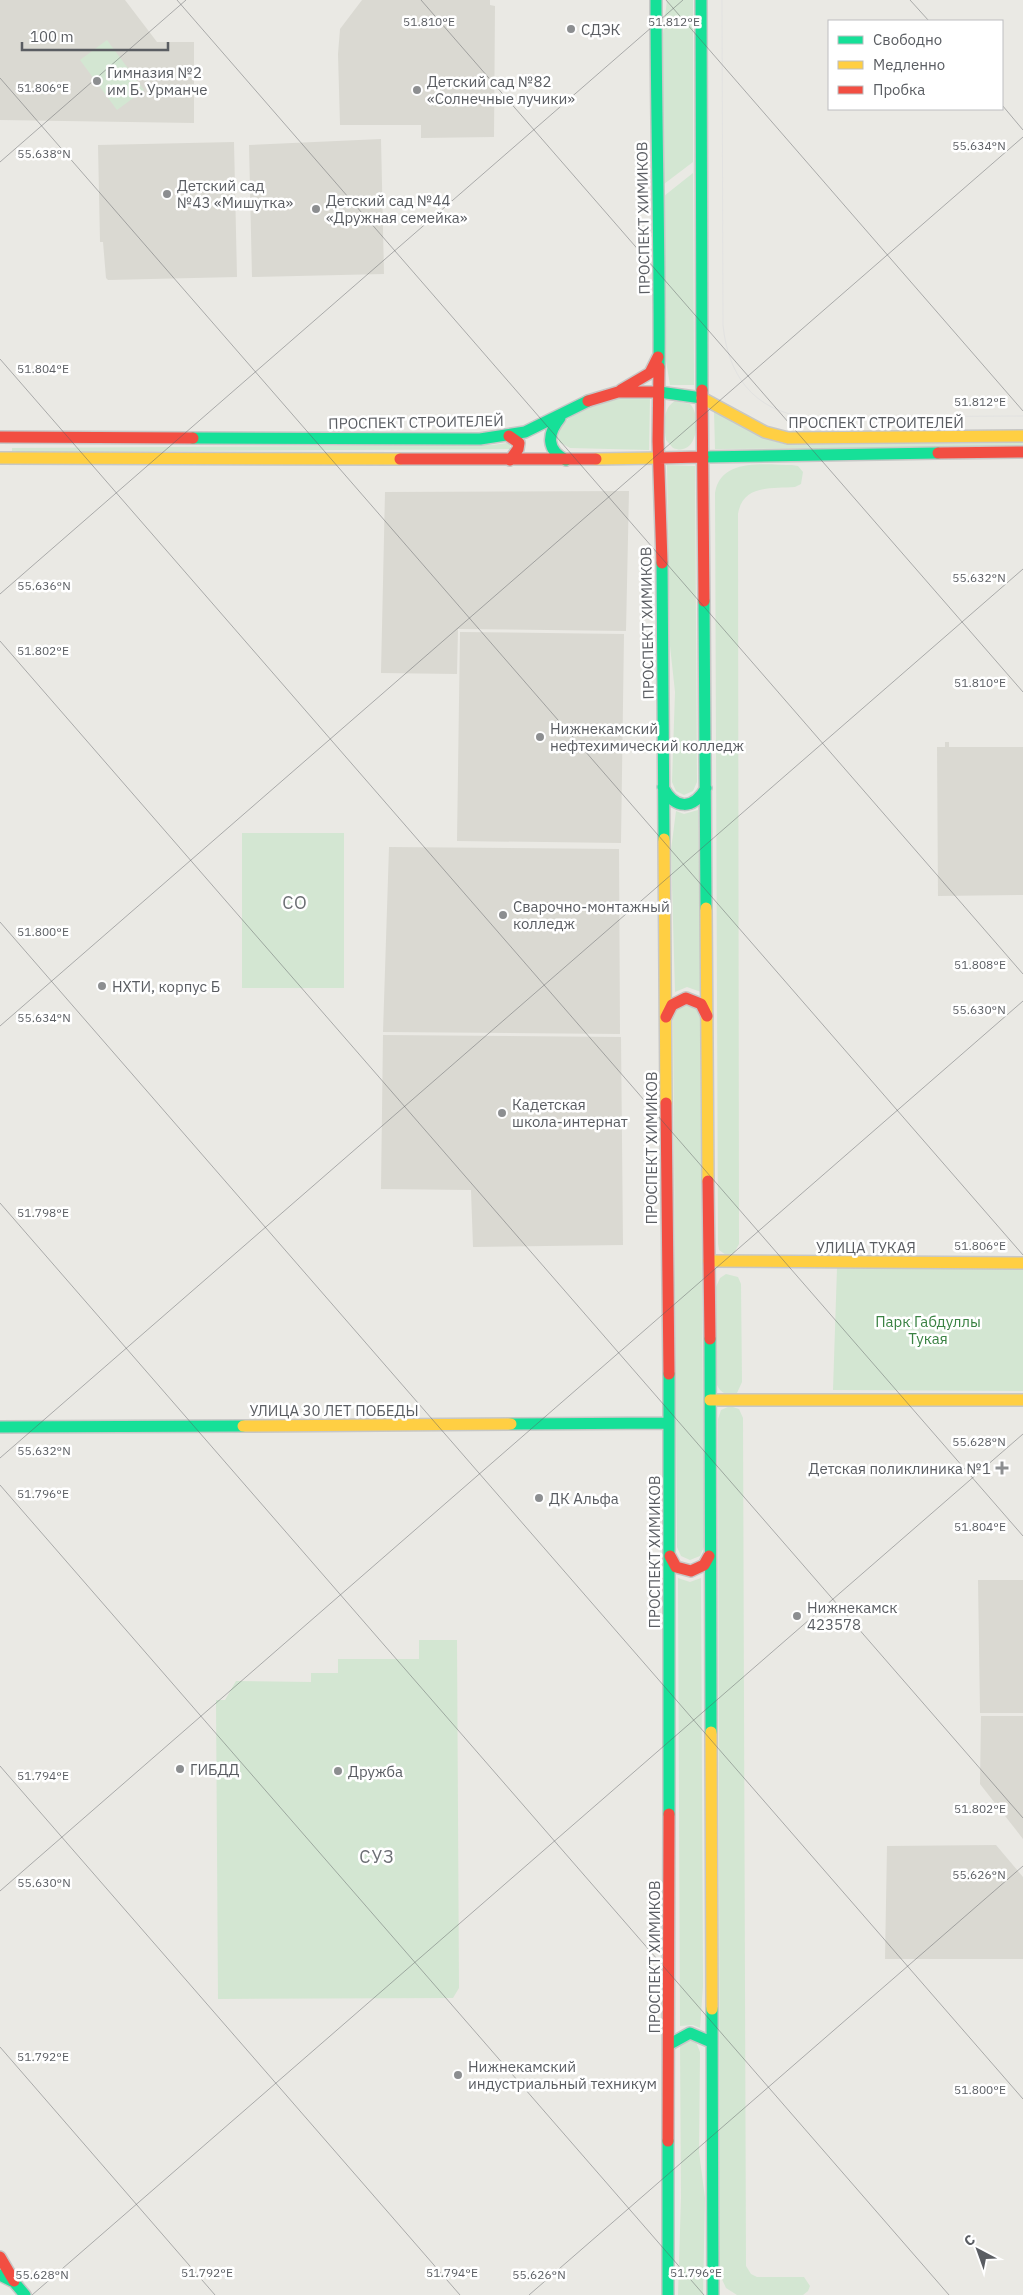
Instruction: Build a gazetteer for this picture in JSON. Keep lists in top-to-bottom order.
{
  "streets": {
    "main road": [
      "ПРОСПЕКТ ХИМИКОВ",
      "ПРОСПЕКТ СТРОИТЕЛЕЙ",
      "УЛИЦА ТУКАЯ",
      "УЛИЦА 30 ЛЕТ ПОБЕДЫ"
    ]
  },
  "crossings": [
    ["ПРОСПЕКТ ХИМИКОВ", "ПРОСПЕКТ СТРОИТЕЛЕЙ"],
    ["ПРОСПЕКТ ХИМИКОВ", "УЛИЦА 30 ЛЕТ ПОБЕДЫ"]
  ],
  "districts": ["СО", "СУЗ"],
  "parks": ["Парк Габдуллы Тукая"],
  "places": {
    "other": [
      "СДЭК",
      "Гимназия №2 им Б. Урманче",
      "Детский сад №82 «Солнечные лучики»",
      "Детский сад №43 «Мишутка»",
      "Детский сад №44 «Дружная семейка»",
      "Нижнекамский нефтехимический колледж",
      "Сварочно-монтажный колледж",
      "НХТИ, корпус Б",
      "Кадетская школа-интернат",
      "ДК Альфа",
      "Нижнекамск 423578",
      "ГИБДД",
      "Дружба",
      "Нижнекамский индустриальный техникум"
    ],
    "health": ["Детская поликлиника №1"]
  },
  "legend": ["Свободно", "Медленно", "Пробка"],
  "scale_bar": "100 m",
  "north": "top left",
  "coordinates": [
    "51.810°E",
    "51.812°E",
    "51.806°E",
    "55.634°N",
    "55.638°N",
    "51.804°E",
    "55.632°N",
    "55.636°N",
    "51.802°E",
    "51.800°E",
    "51.808°E",
    "55.630°N",
    "51.798°E",
    "55.628°N",
    "51.796°E",
    "51.794°E",
    "55.626°N",
    "51.792°E"
  ]
}
